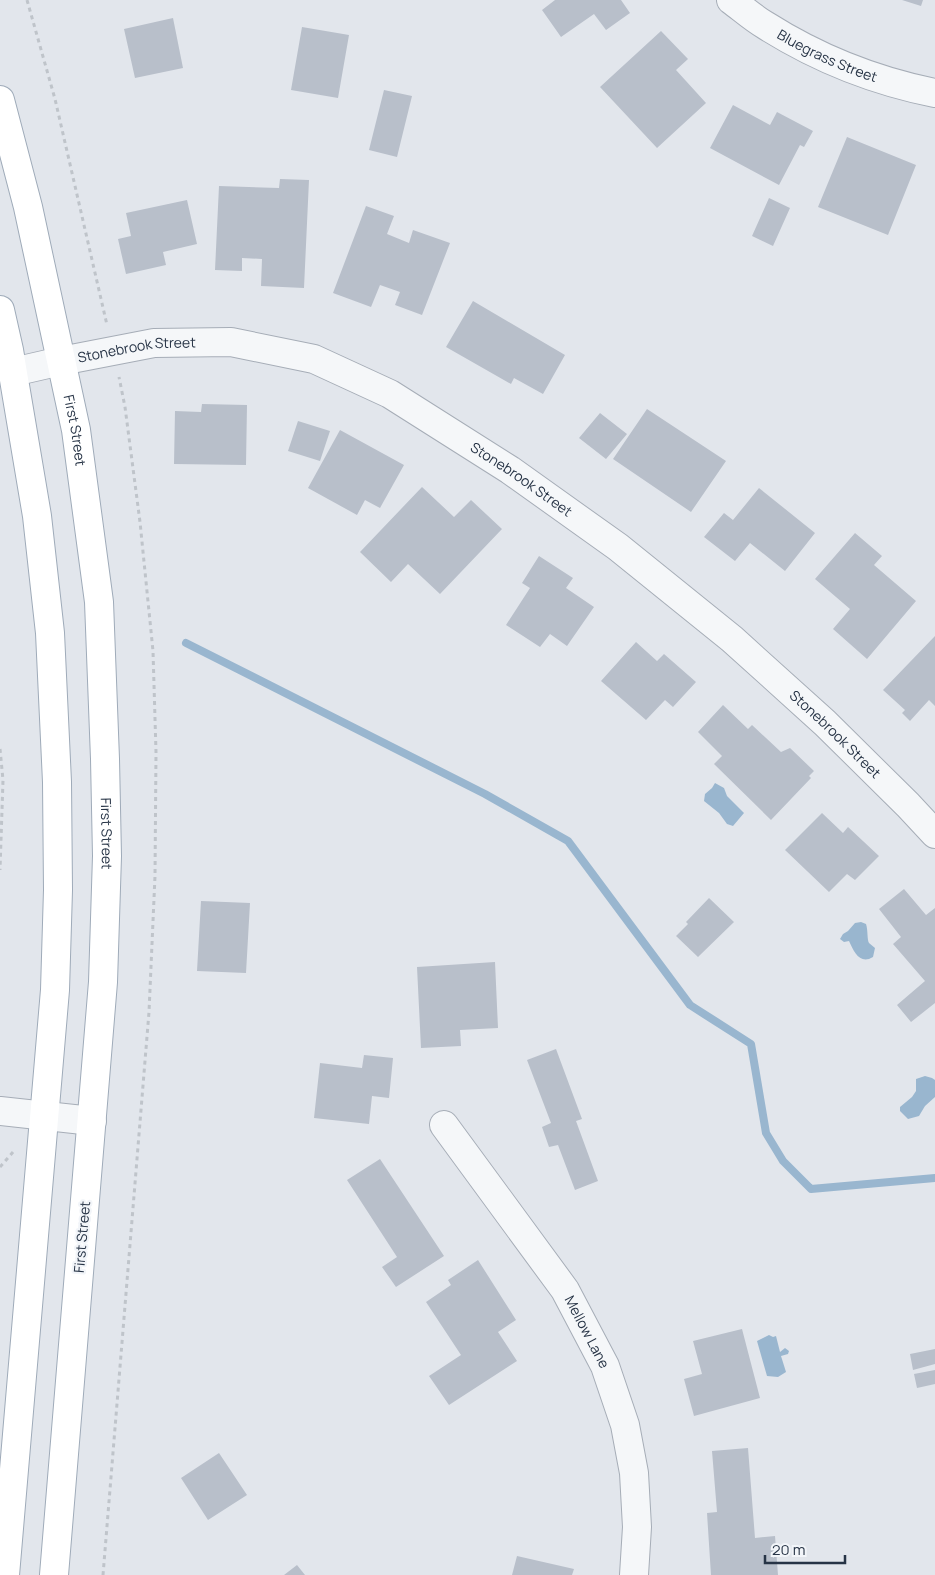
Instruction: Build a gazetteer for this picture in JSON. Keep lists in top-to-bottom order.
{
  "streets": {
    "main road": ["First Street"],
    "street": ["Bluegrass Street", "Stonebrook Street", "Mellow Lane"]
  },
  "crossings": [
    ["Stonebrook Street", "First Street"]
  ],
  "scale_bar": "20 m"
}
